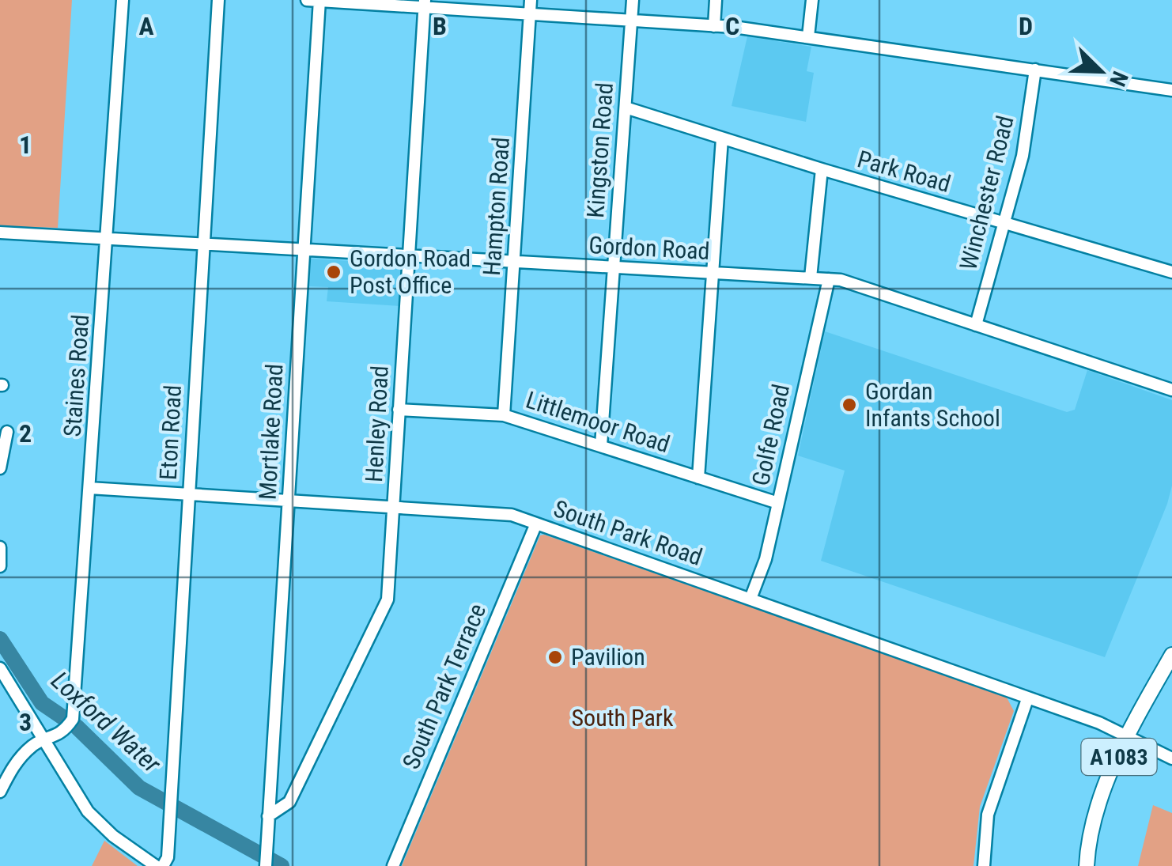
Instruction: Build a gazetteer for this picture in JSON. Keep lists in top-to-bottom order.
{
  "streets": {
    "main road": ["A1083"],
    "street": [
      "Kingston Road",
      "Park Road",
      "Winchester Road",
      "Hampton Road",
      "Gordon Road",
      "Staines Road",
      "Littlemoor Road",
      "Henley Road",
      "Mortlake Road",
      "Eton Road",
      "Golfe Road",
      "South Park Road",
      "South Park Terrace"
    ]
  },
  "crossings": [
    ["Kingston Road", "Park Road"],
    ["Kingston Road", "Gordon Road"],
    ["Kingston Road", "Littlemoor Road"],
    ["Park Road", "Winchester Road"],
    ["Winchester Road", "Gordon Road"],
    ["Hampton Road", "Gordon Road"],
    ["Hampton Road", "Littlemoor Road"],
    ["Gordon Road", "Staines Road"],
    ["Gordon Road", "Henley Road"],
    ["Gordon Road", "Mortlake Road"],
    ["Gordon Road", "Eton Road"],
    ["Gordon Road", "Golfe Road"],
    ["Staines Road", "South Park Road"],
    ["Littlemoor Road", "Henley Road"],
    ["Littlemoor Road", "Golfe Road"],
    ["Henley Road", "Mortlake Road"],
    ["Henley Road", "South Park Road"],
    ["Mortlake Road", "South Park Road"],
    ["Eton Road", "South Park Road"],
    ["Golfe Road", "South Park Road"],
    ["South Park Road", "South Park Terrace"],
    ["South Park Road", "A1083"]
  ],
  "water": ["Loxford Water"],
  "parks": ["South Park"],
  "places": ["Gordon Road Post Office", "Gordan Infants School", "Pavilion"],
  "north": "bottom right",
  "grid": {
    "columns": [
      "A",
      "B",
      "C",
      "D"
    ],
    "rows": ["1", "2", "3"]
  }
}
